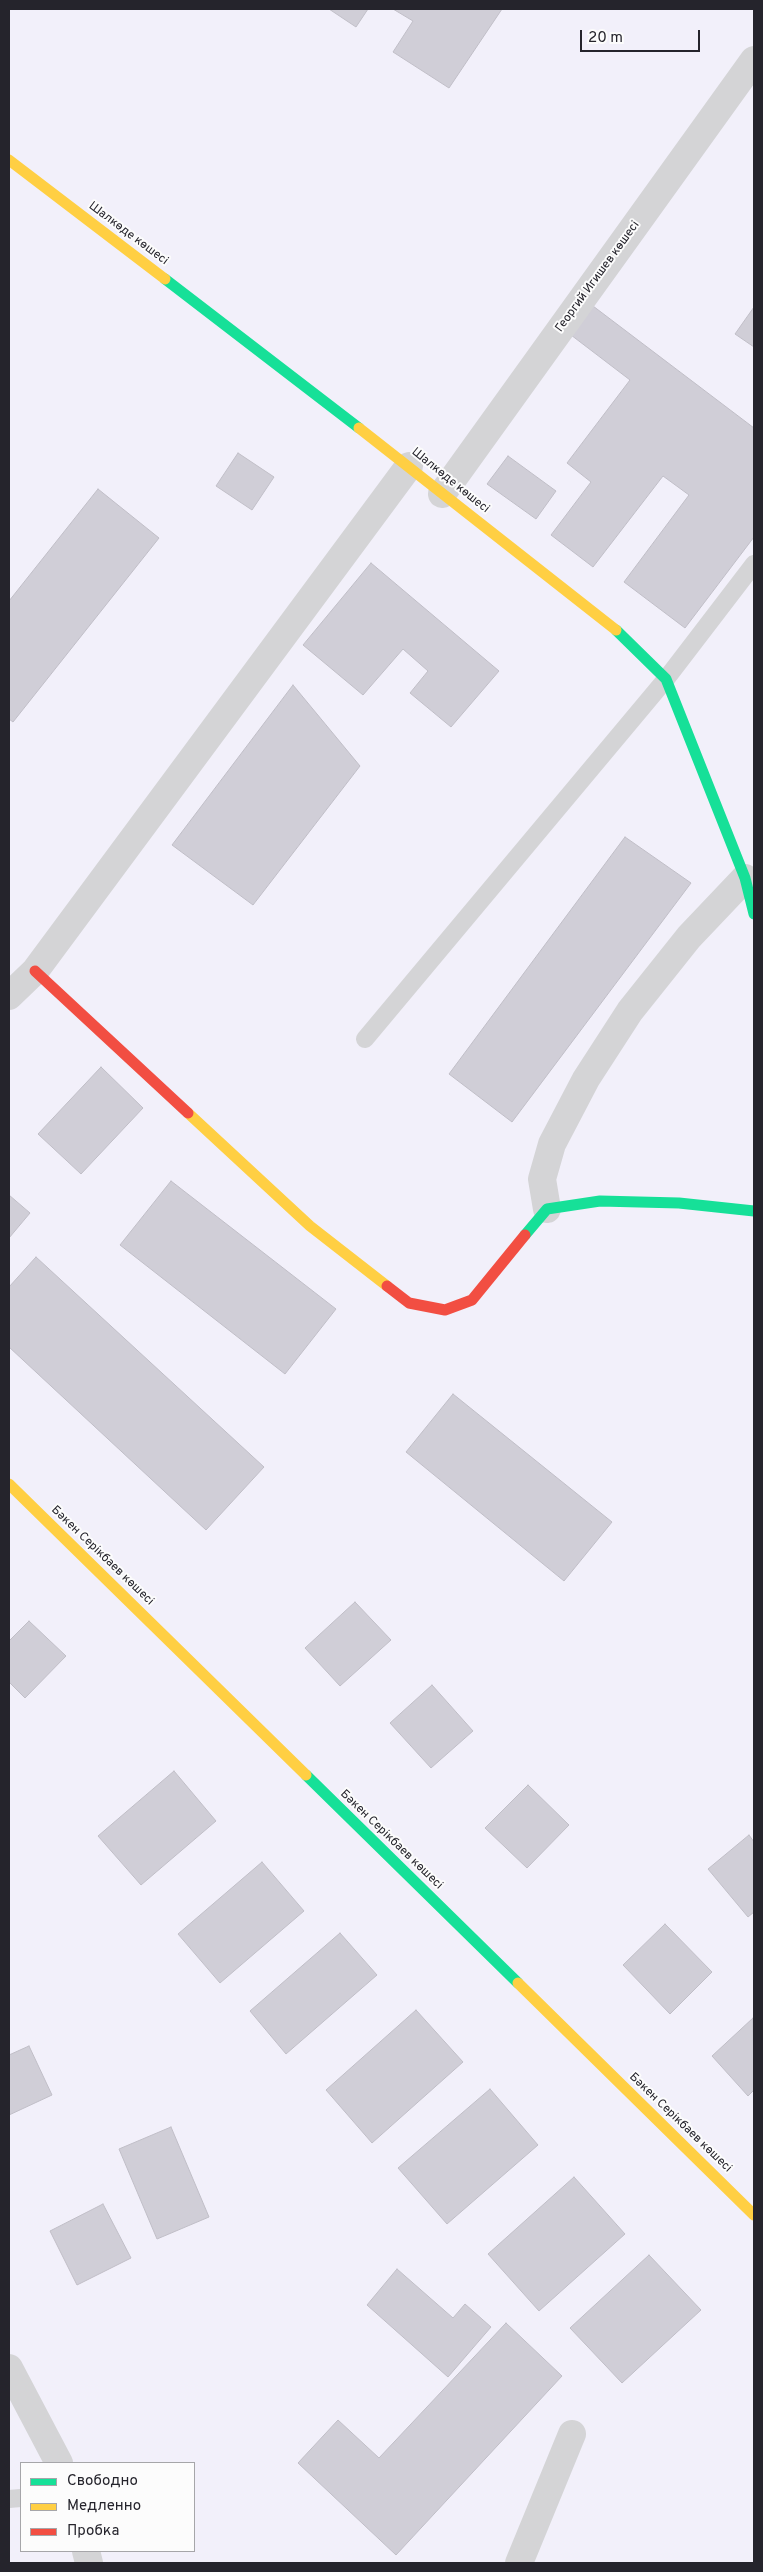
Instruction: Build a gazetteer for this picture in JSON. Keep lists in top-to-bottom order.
{
  "streets": {
    "street": ["Шалкөде көшесі", "Георгий Игишев көшесі", "Бәкен Серікбаев көшесі"]
  },
  "crossings": [
    ["Шалкөде көшесі", "Георгий Игишев көшесі"]
  ],
  "legend": ["Свободно", "Медленно", "Пробка"],
  "scale_bar": "20 m"
}
